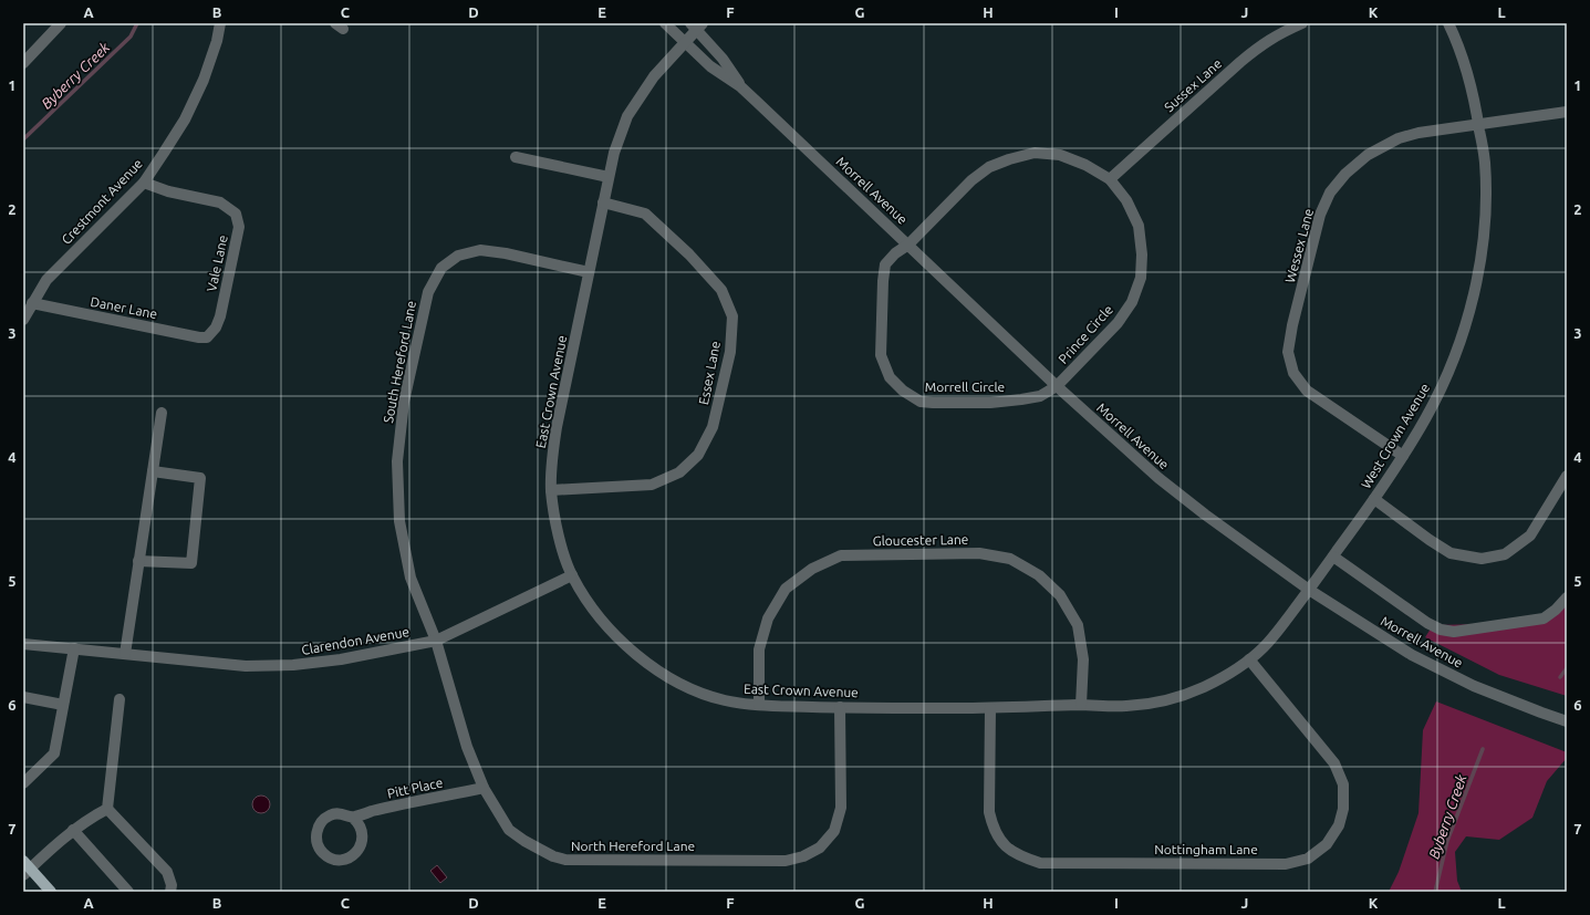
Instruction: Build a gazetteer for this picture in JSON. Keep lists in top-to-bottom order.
{
  "streets": {
    "street": [
      "Sussex Lane",
      "Morrell Avenue",
      "Crestmont Avenue",
      "Wessex Lane",
      "Vale Lane",
      "Daner Lane",
      "Prince Circle",
      "South Hereford Lane",
      "Essex Lane",
      "Morrell Circle",
      "East Crown Avenue",
      "West Crown Avenue",
      "Gloucester Lane",
      "Clarendon Avenue",
      "Pitt Place",
      "North Hereford Lane",
      "Nottingham Lane"
    ]
  },
  "crossings": [
    ["Sussex Lane", "Prince Circle"],
    ["Morrell Avenue", "Prince Circle"],
    ["Morrell Avenue", "Morrell Circle"],
    ["Morrell Avenue", "East Crown Avenue"],
    ["Morrell Avenue", "West Crown Avenue"],
    ["Crestmont Avenue", "Vale Lane"],
    ["Crestmont Avenue", "Daner Lane"],
    ["Wessex Lane", "West Crown Avenue"],
    ["Vale Lane", "Daner Lane"],
    ["Prince Circle", "Morrell Circle"],
    ["South Hereford Lane", "East Crown Avenue"],
    ["South Hereford Lane", "Clarendon Avenue"],
    ["South Hereford Lane", "North Hereford Lane"],
    ["Essex Lane", "East Crown Avenue"],
    ["East Crown Avenue", "West Crown Avenue"],
    ["East Crown Avenue", "Gloucester Lane"],
    ["East Crown Avenue", "Clarendon Avenue"],
    ["East Crown Avenue", "North Hereford Lane"],
    ["East Crown Avenue", "Nottingham Lane"],
    ["Clarendon Avenue", "North Hereford Lane"],
    ["Pitt Place", "North Hereford Lane"]
  ],
  "water": ["Byberry Creek"],
  "grid": {
    "columns": [
      "A",
      "B",
      "C",
      "D",
      "E",
      "F",
      "G",
      "H",
      "I",
      "J",
      "K",
      "L"
    ],
    "rows": [
      "1",
      "2",
      "3",
      "4",
      "5",
      "6",
      "7"
    ]
  }
}
